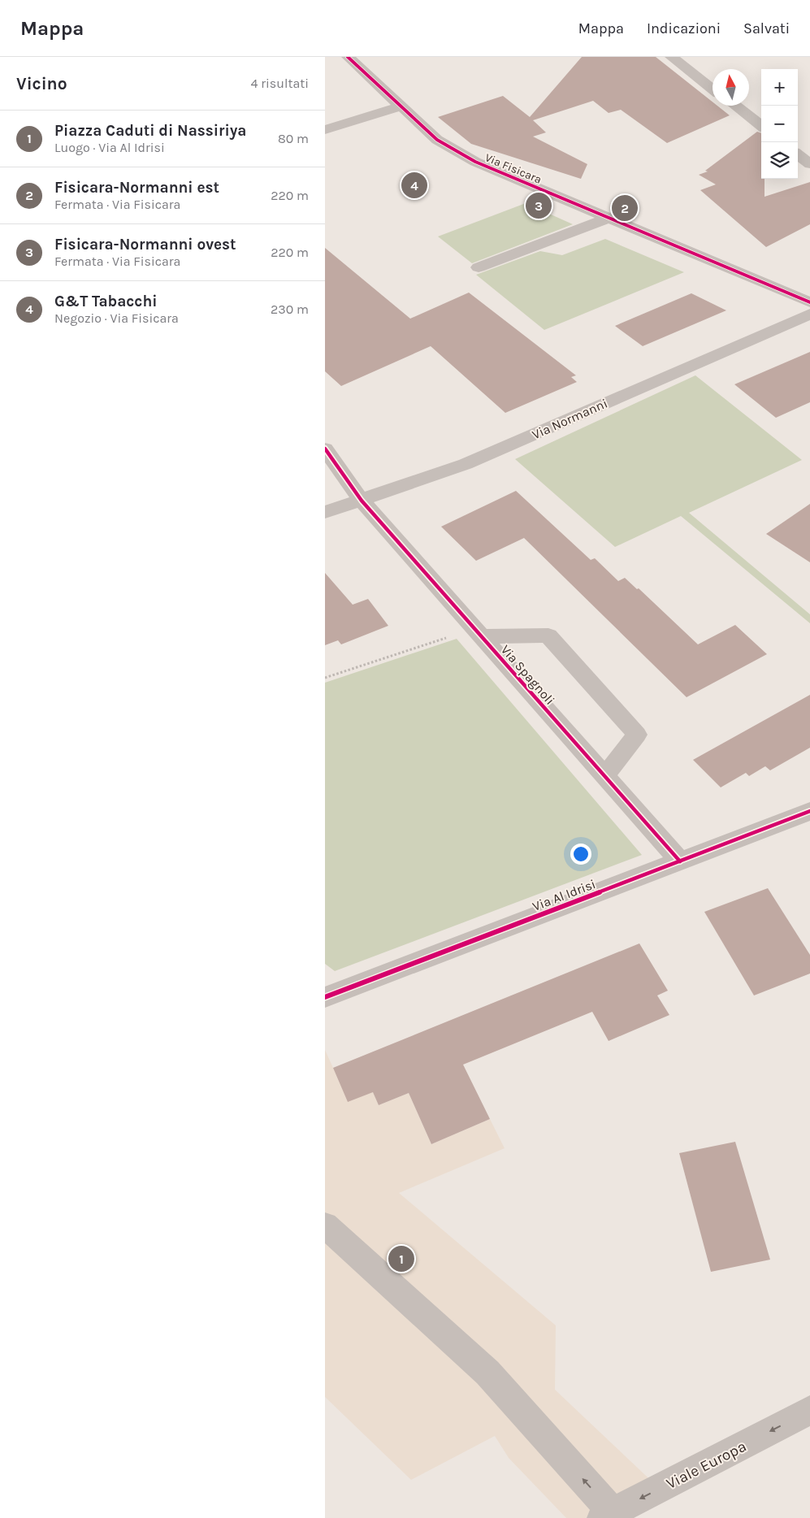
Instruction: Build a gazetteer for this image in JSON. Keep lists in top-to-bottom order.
{
  "streets": {
    "street": [
      "Via Fisicara",
      "Via Normanni",
      "Via Spagnoli",
      "Via Al Idrisi",
      "Viale Europa"
    ]
  },
  "crossings": [
    ["Via Normanni", "Via Spagnoli"],
    ["Via Spagnoli", "Via Al Idrisi"]
  ],
  "one_way": ["Viale Europa"],
  "north": "top",
  "page": {
    "header": "Mappa",
    "nav": ["Mappa", "Indicazioni", "Salvati"],
    "heading": ["Vicino", "4 risultati"],
    "map_buttons": ["+", "−"],
    "list": [
      {
        "mark": "1",
        "name": "Piazza Caduti di Nassiriya",
        "note": "Luogo · Via Al Idrisi",
        "value": "80 m"
      },
      {
        "mark": "2",
        "name": "Fisicara-Normanni est",
        "note": "Fermata · Via Fisicara",
        "value": "220 m"
      },
      {
        "mark": "3",
        "name": "Fisicara-Normanni ovest",
        "note": "Fermata · Via Fisicara",
        "value": "220 m"
      },
      {
        "mark": "4",
        "name": "G&T Tabacchi",
        "note": "Negozio · Via Fisicara",
        "value": "230 m"
      }
    ],
    "pins": [
      "4",
      "3",
      "2",
      "1"
    ]
  }
}
